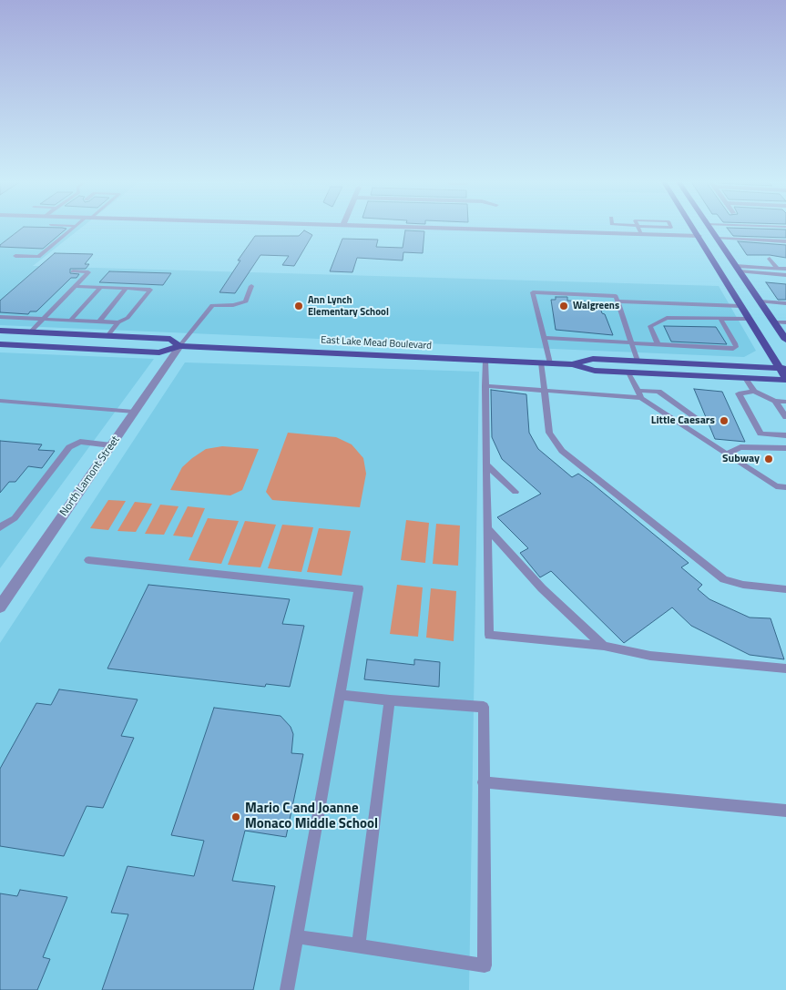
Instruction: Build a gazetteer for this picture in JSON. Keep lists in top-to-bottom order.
{
  "streets": {
    "main road": ["East Lake Mead Boulevard"],
    "street": ["North Lamont Street"]
  },
  "crossings": [
    ["East Lake Mead Boulevard", "North Lamont Street"]
  ],
  "places": [
    "Ann Lynch Elementary School",
    "Walgreens",
    "Little Caesars",
    "Subway",
    "Mario C and Joanne Monaco Middle School"
  ]
}
